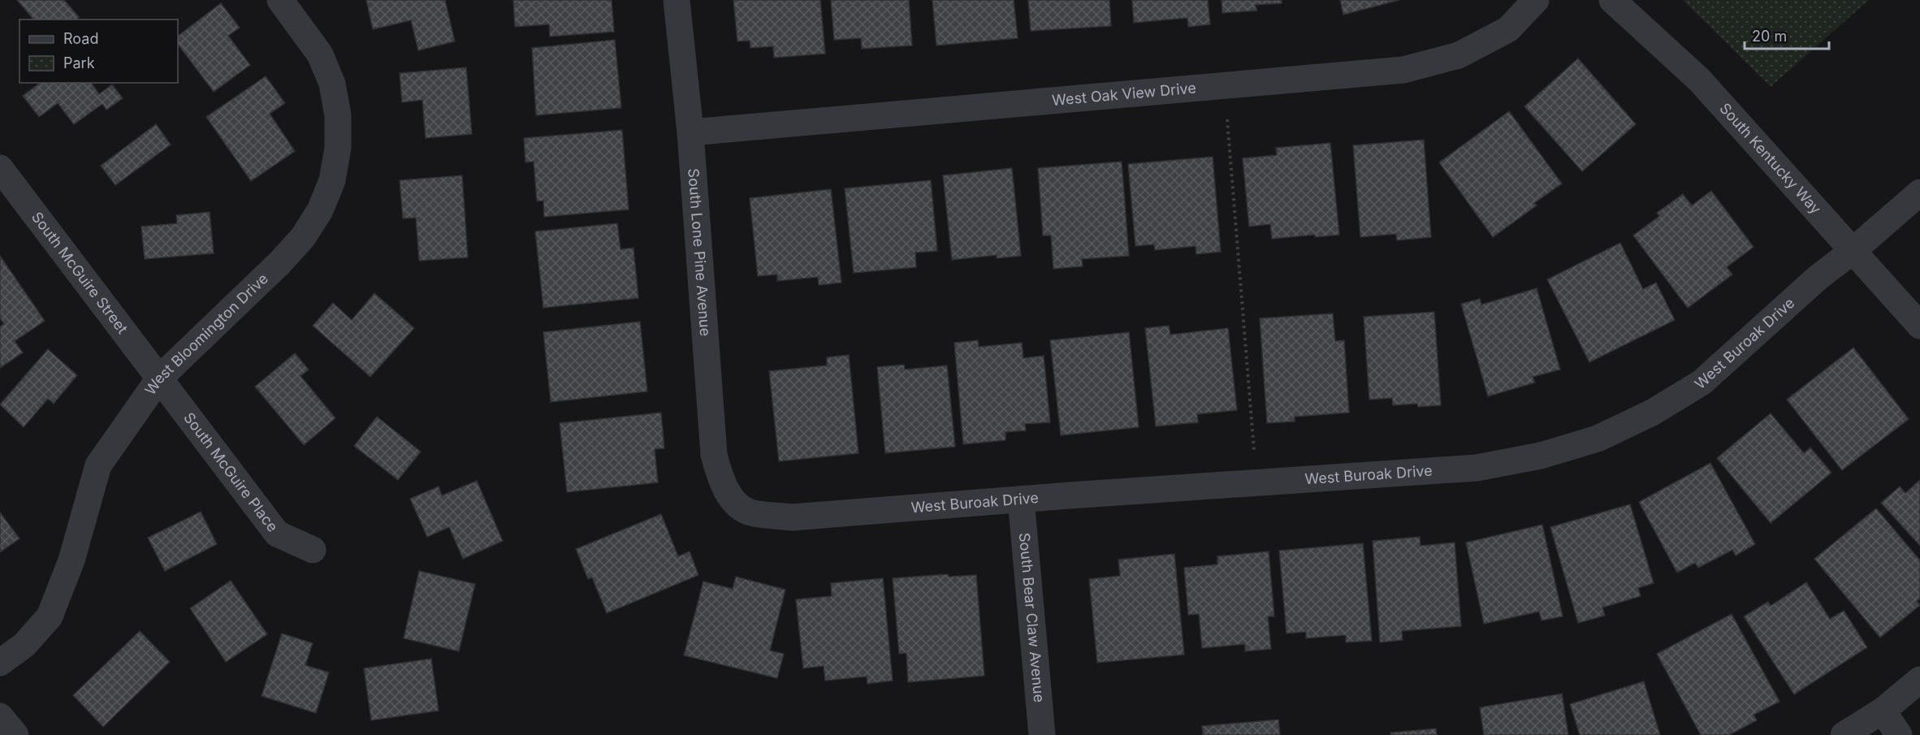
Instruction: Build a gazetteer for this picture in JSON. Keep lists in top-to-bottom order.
{
  "streets": {
    "street": [
      "West Oak View Drive",
      "South Kentucky Way",
      "South Lone Pine Avenue",
      "South McGuire Street",
      "West Bloomington Drive",
      "West Buroak Drive",
      "South McGuire Place",
      "South Bear Claw Avenue"
    ]
  },
  "crossings": [
    ["West Oak View Drive", "South Lone Pine Avenue"],
    ["South Kentucky Way", "West Buroak Drive"],
    ["South Lone Pine Avenue", "West Buroak Drive"],
    ["South McGuire Street", "West Bloomington Drive"],
    ["South McGuire Street", "South McGuire Place"],
    ["West Bloomington Drive", "South McGuire Place"],
    ["West Buroak Drive", "South Bear Claw Avenue"]
  ],
  "legend": ["Road", "Park"],
  "scale_bar": "20 m"
}
